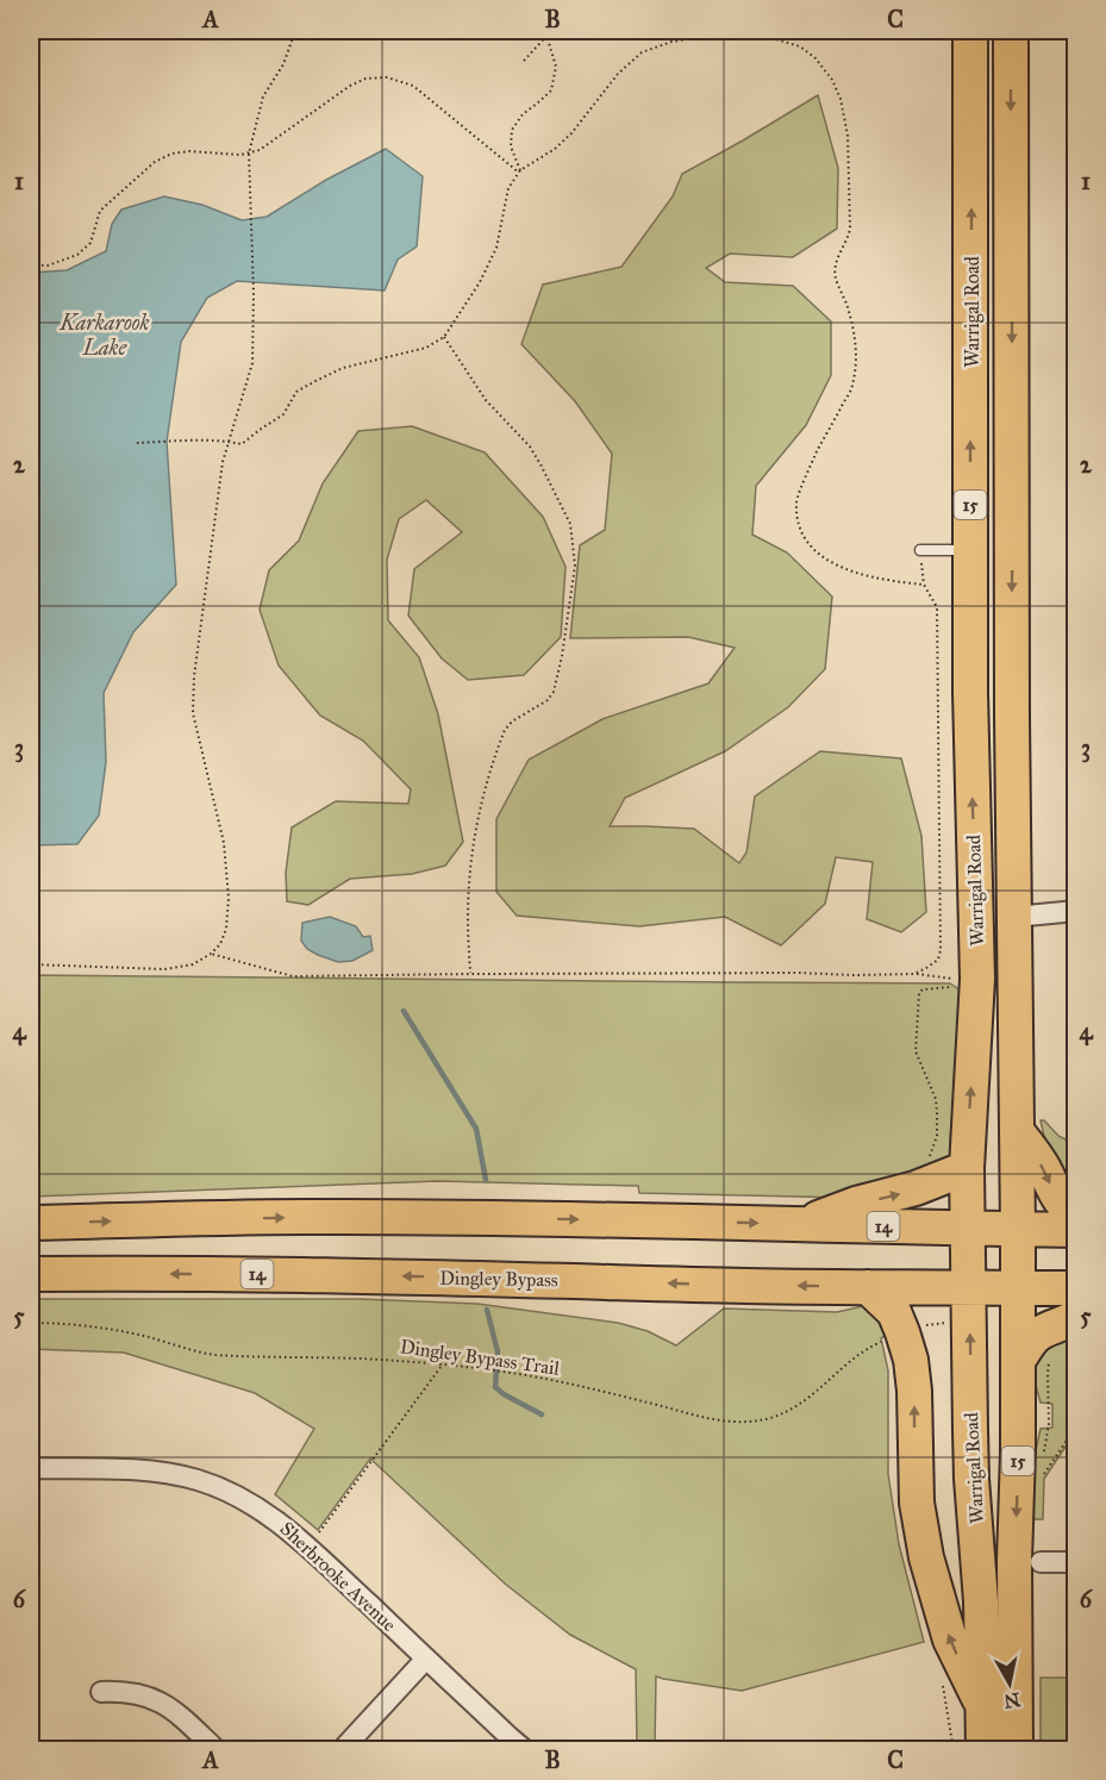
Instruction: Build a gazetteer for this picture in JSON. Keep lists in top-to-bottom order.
{
  "streets": {
    "highway": [
      "Warrigal Road",
      "15",
      "14",
      "Dingley Bypass"
    ],
    "street": ["Sherbrooke Avenue"],
    "path": ["Dingley Bypass Trail"]
  },
  "crossings": [
    ["Warrigal Road", "14"],
    ["Warrigal Road", "Dingley Bypass"],
    ["14", "Dingley Bypass"]
  ],
  "water": ["Karkarook Lake"],
  "north": "bottom",
  "grid": {
    "columns": ["A", "B", "C"],
    "rows": [
      "1",
      "2",
      "3",
      "4",
      "5",
      "6"
    ]
  }
}
